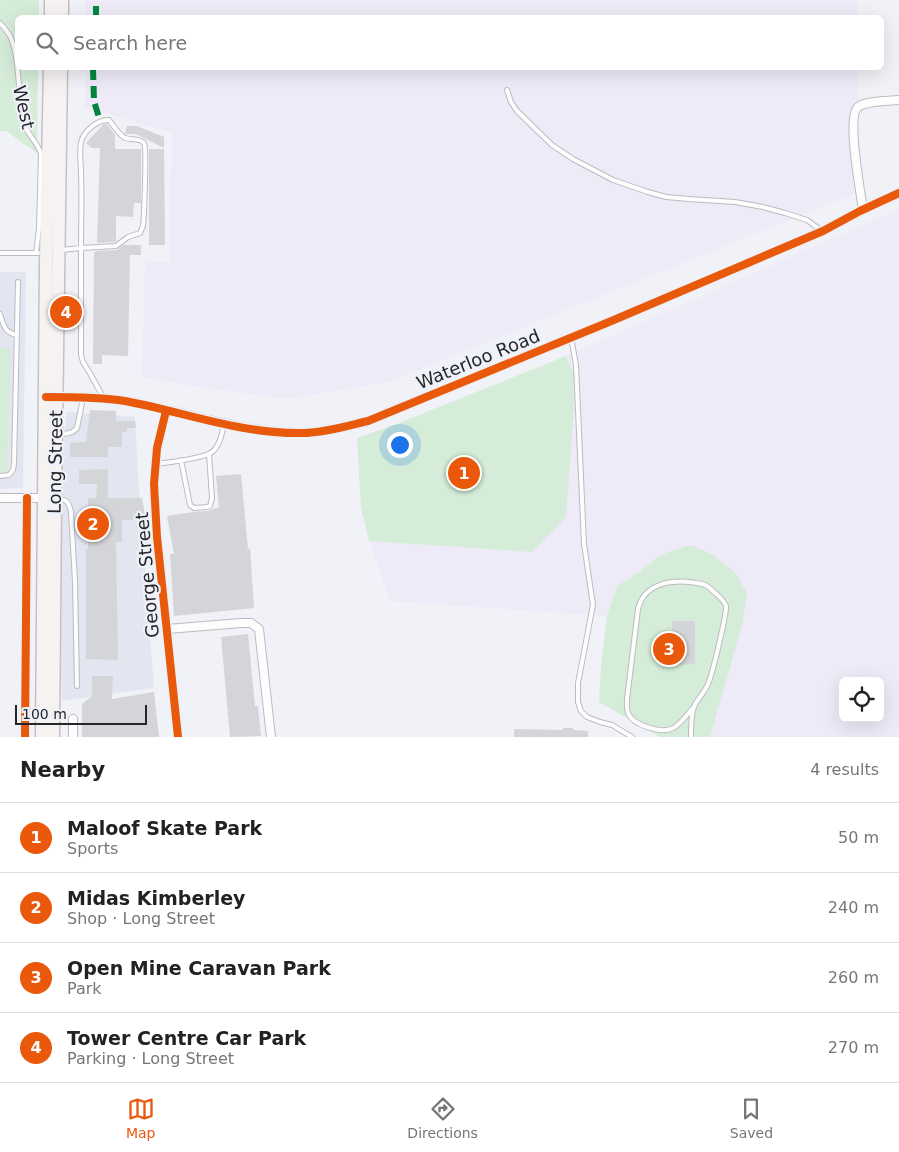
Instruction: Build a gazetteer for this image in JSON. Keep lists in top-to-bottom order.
{
  "streets": {
    "highway": ["Long Street"],
    "street": ["Waterloo Road", "George Street"],
    "lane": ["West"]
  },
  "crossings": [
    ["West", "Long Street"],
    ["Waterloo Road", "Long Street"],
    ["Waterloo Road", "George Street"]
  ],
  "scale_bar": "100 m",
  "page": {
    "search": "Search here",
    "pins": [
      "4",
      "1",
      "2",
      "3"
    ],
    "scale": "100 m",
    "heading": ["Nearby", "4 results"],
    "list": [
      {
        "mark": "1",
        "name": "Maloof Skate Park",
        "note": "Sports",
        "value": "50 m"
      },
      {
        "mark": "2",
        "name": "Midas Kimberley",
        "note": "Shop · Long Street",
        "value": "240 m"
      },
      {
        "mark": "3",
        "name": "Open Mine Caravan Park",
        "note": "Park",
        "value": "260 m"
      },
      {
        "mark": "4",
        "name": "Tower Centre Car Park",
        "note": "Parking · Long Street",
        "value": "270 m"
      }
    ],
    "nav": ["Map", "Directions", "Saved"]
  }
}
